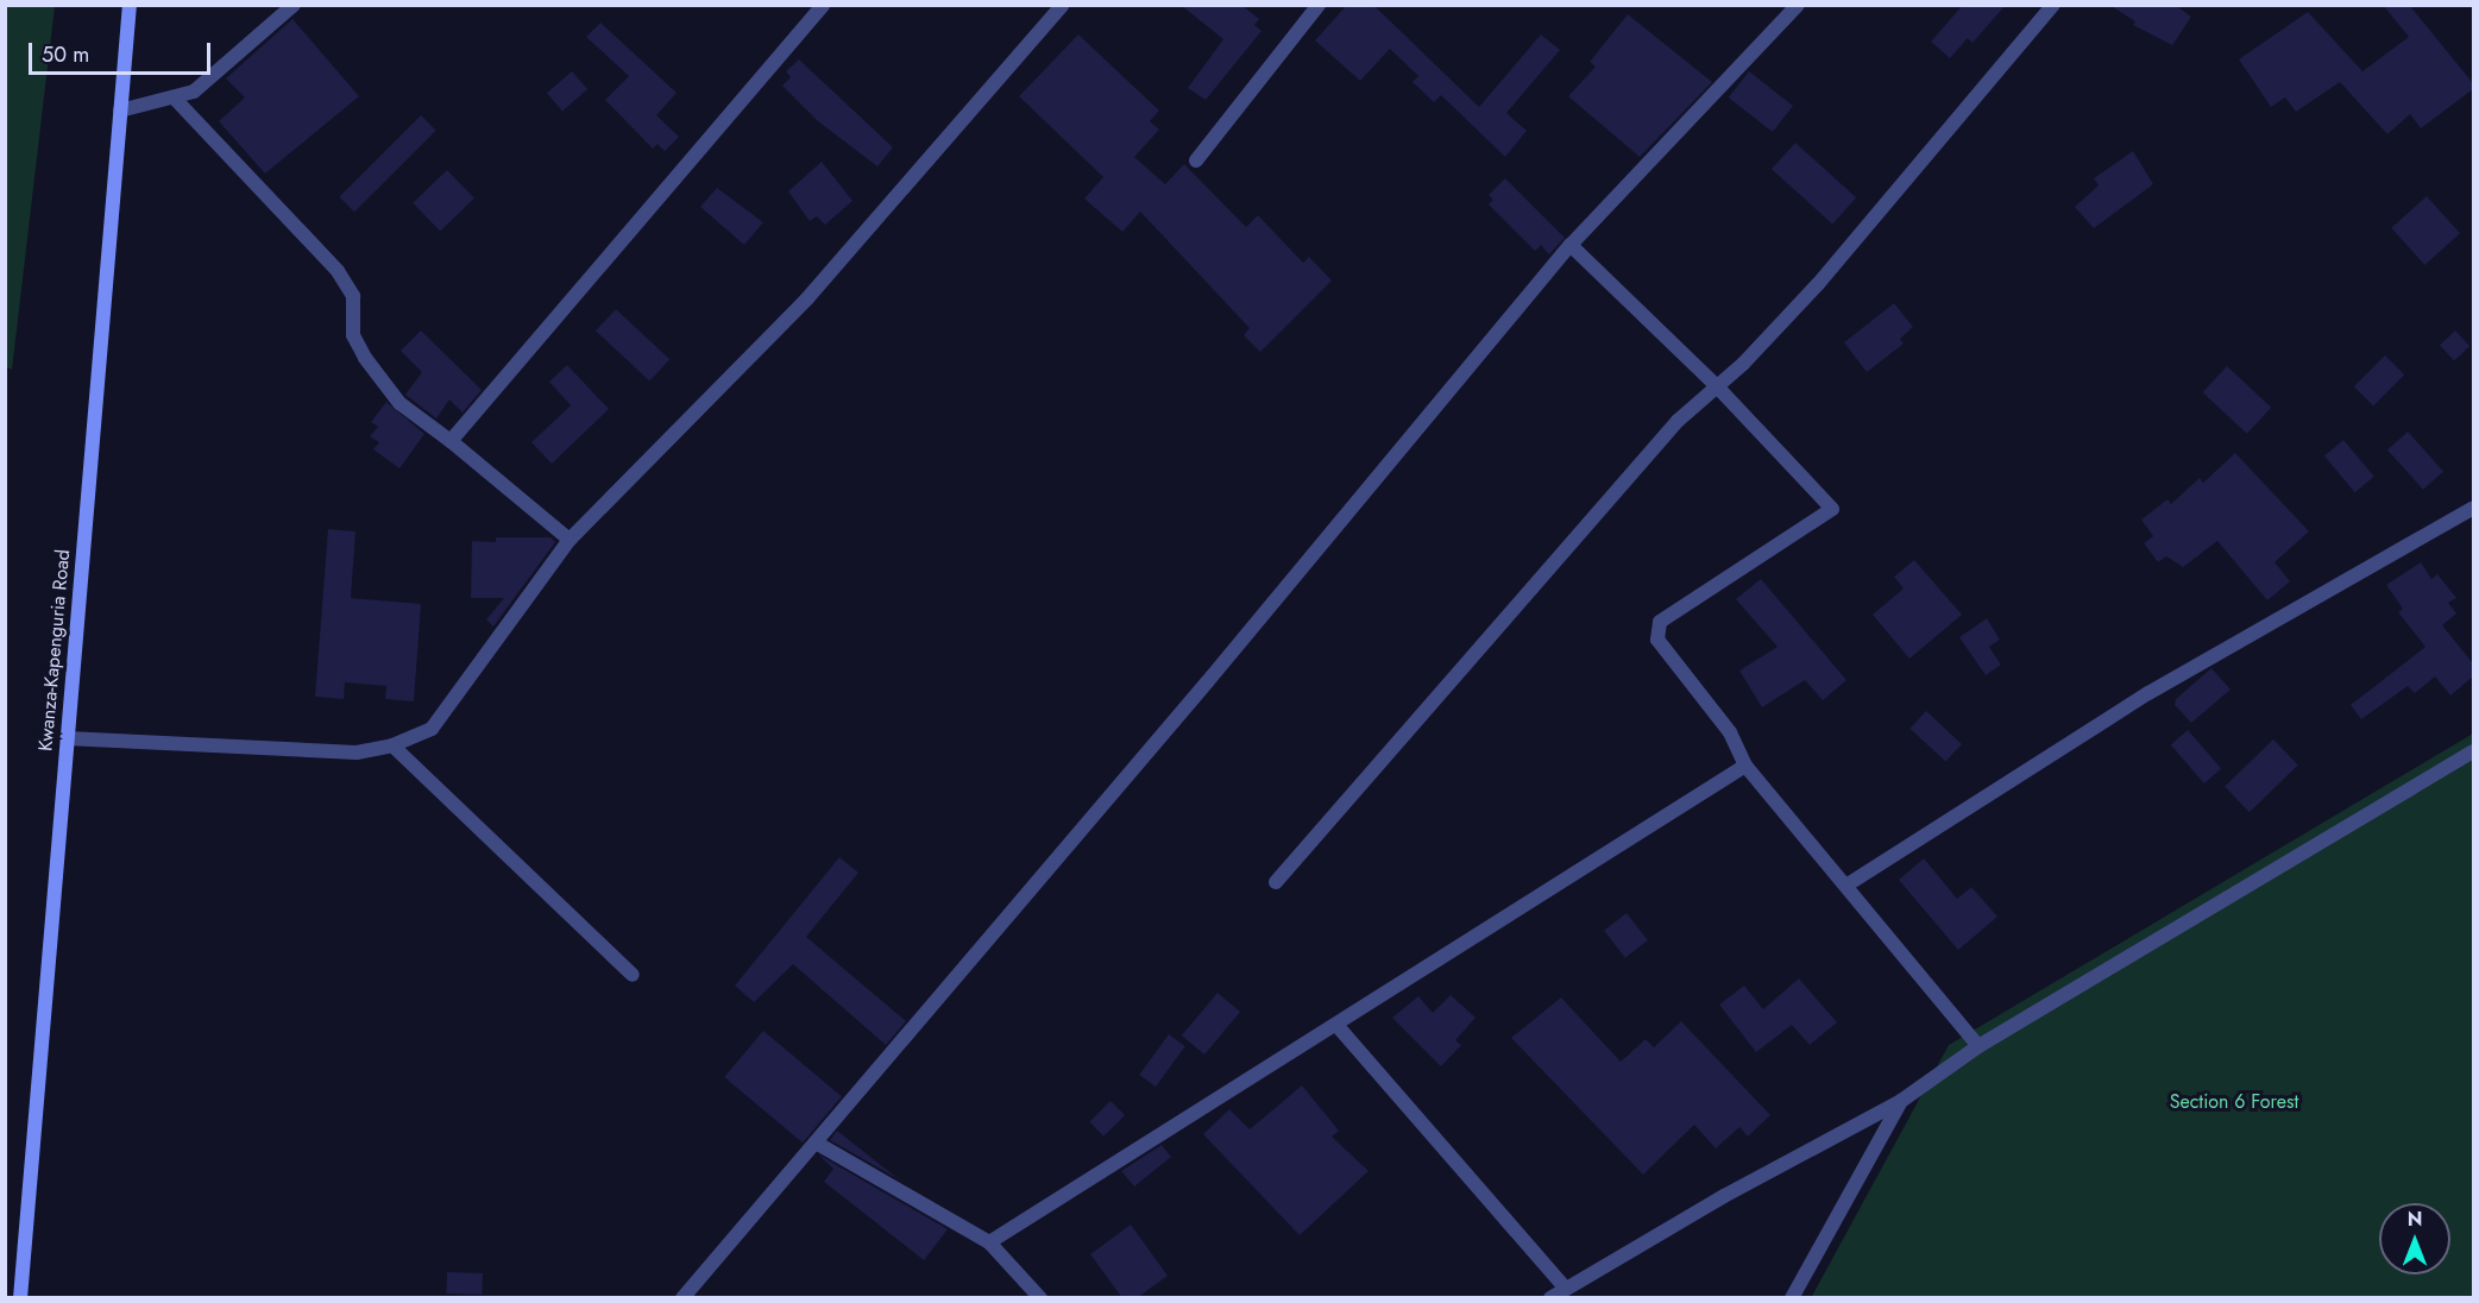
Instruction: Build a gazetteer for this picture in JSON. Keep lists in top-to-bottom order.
{
  "streets": {
    "street": ["Kwanza-Kapenguria Road"]
  },
  "parks": ["Section 6 Forest"],
  "scale_bar": "50 m",
  "north": "top"
}
